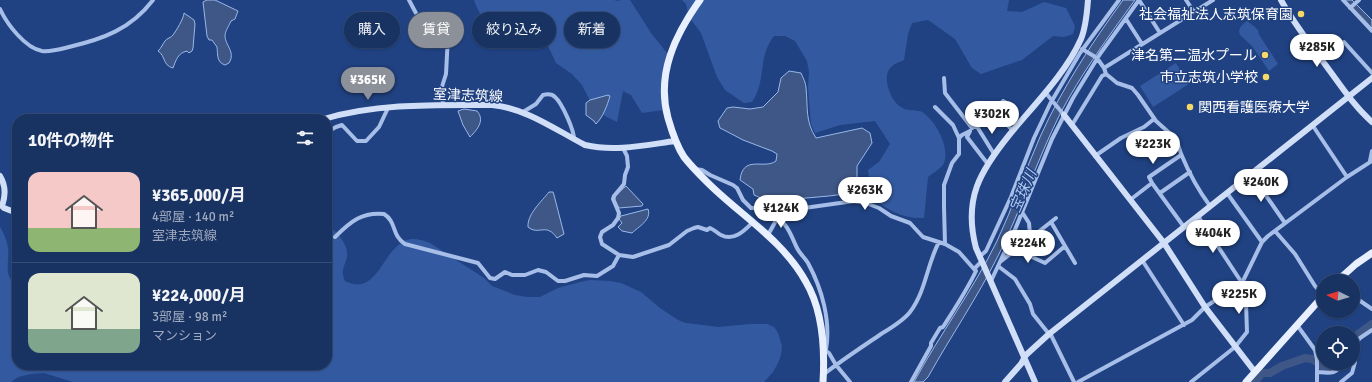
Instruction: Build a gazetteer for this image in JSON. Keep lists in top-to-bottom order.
{
  "streets": {
    "street": ["室津志筑線"]
  },
  "water": ["宝珠川"],
  "places": [
    "社会福祉法人志筑保育園",
    "津名第二温水プール",
    "市立志筑小学校",
    "関西看護医療大学"
  ],
  "north": "left",
  "page": {
    "chip": [
      "購入",
      "賃貸",
      "絞り込み",
      "新着"
    ],
    "price": [
      "¥285K",
      "¥365K",
      "¥302K",
      "¥223K",
      "¥240K",
      "¥263K",
      "¥124K",
      "¥404K",
      "¥224K",
      "¥225K"
    ],
    "heading": "10件の物件",
    "list": [
      {
        "name": "¥365,000/月",
        "note": "4部屋 · 140 m² · 室津志筑線"
      },
      {
        "name": "¥224,000/月",
        "note": "3部屋 · 98 m² · マンション"
      }
    ]
  }
}
